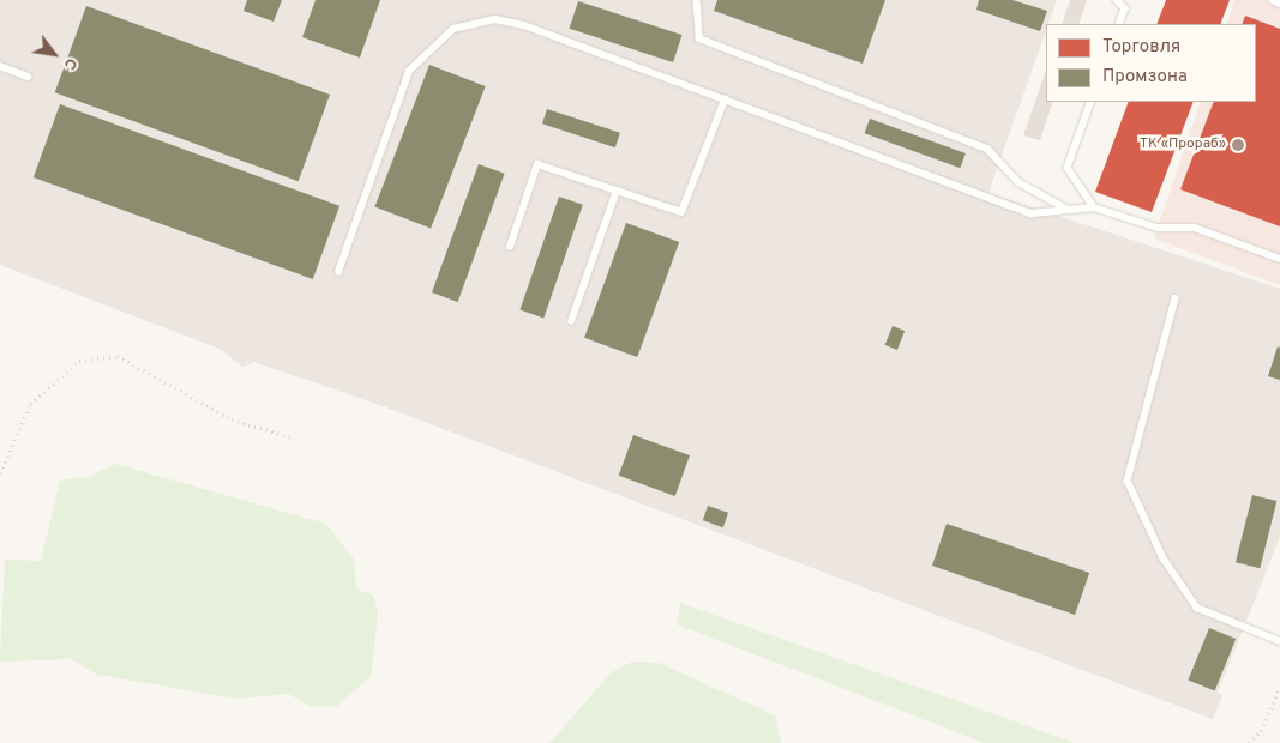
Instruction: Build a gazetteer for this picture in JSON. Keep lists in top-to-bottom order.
{
  "places": ["ТК «Прораб»"],
  "legend": ["Торговля", "Промзона"],
  "north": "bottom right"
}
